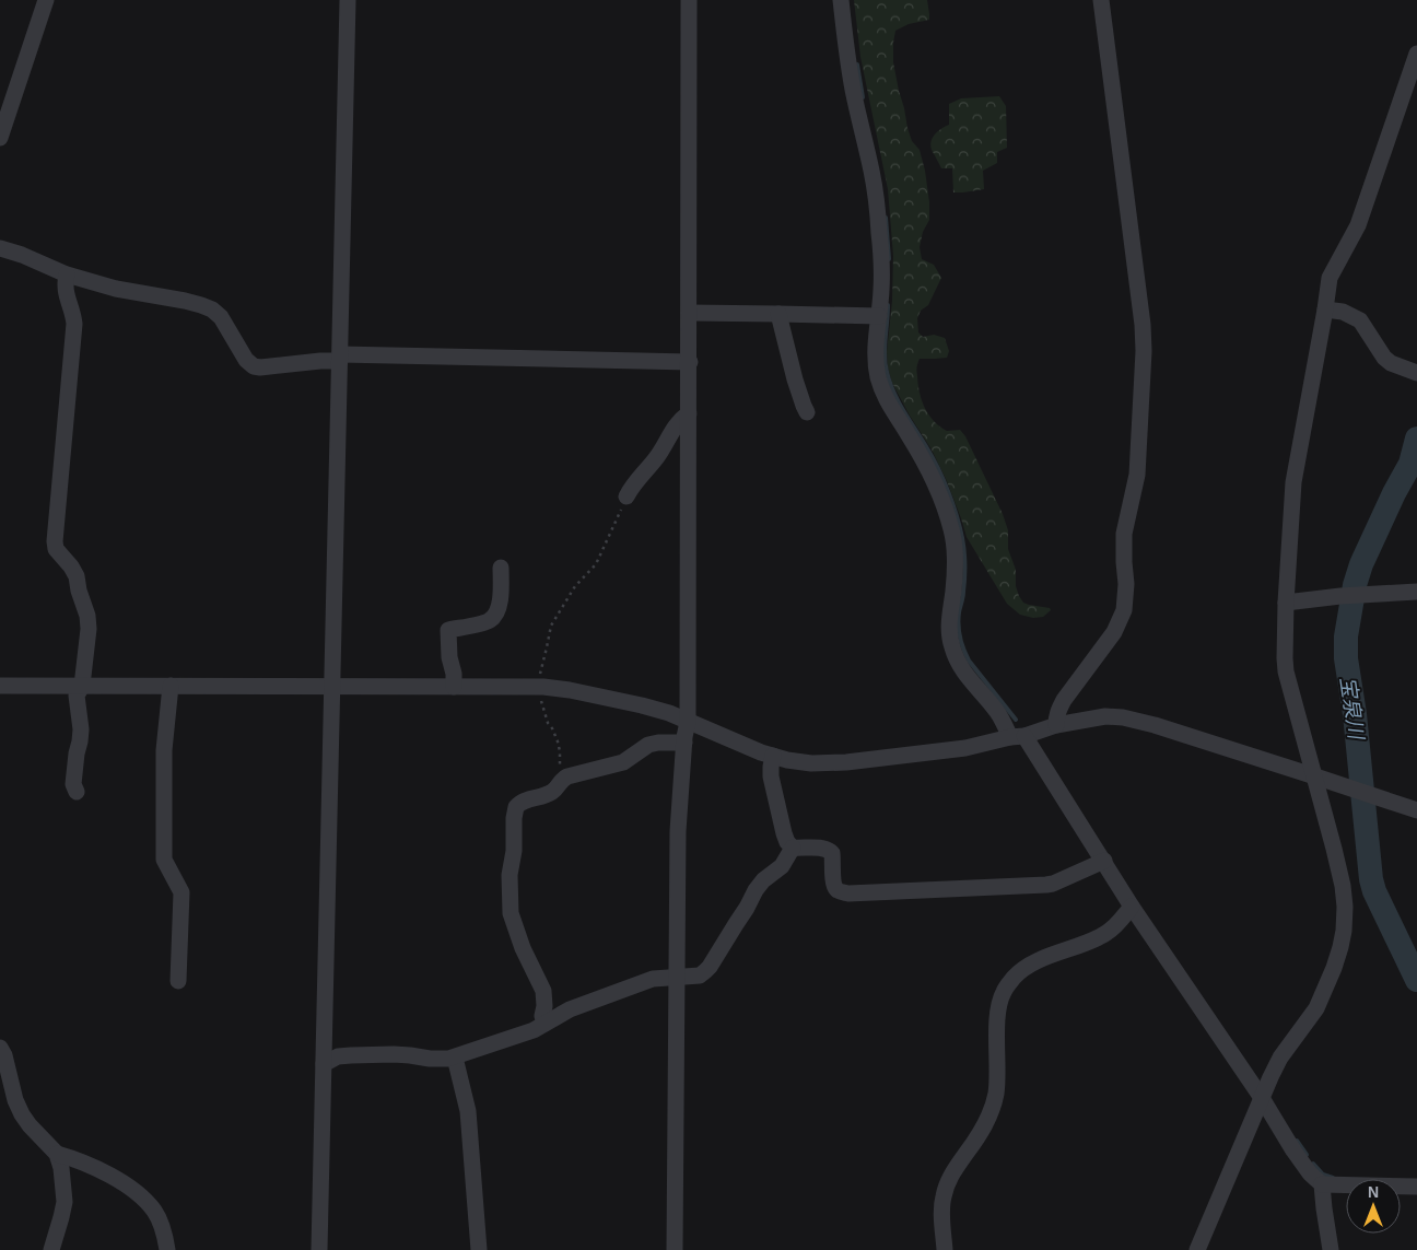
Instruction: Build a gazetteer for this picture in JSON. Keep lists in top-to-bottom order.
{
  "water": ["宝泉川"],
  "north": "top"
}
